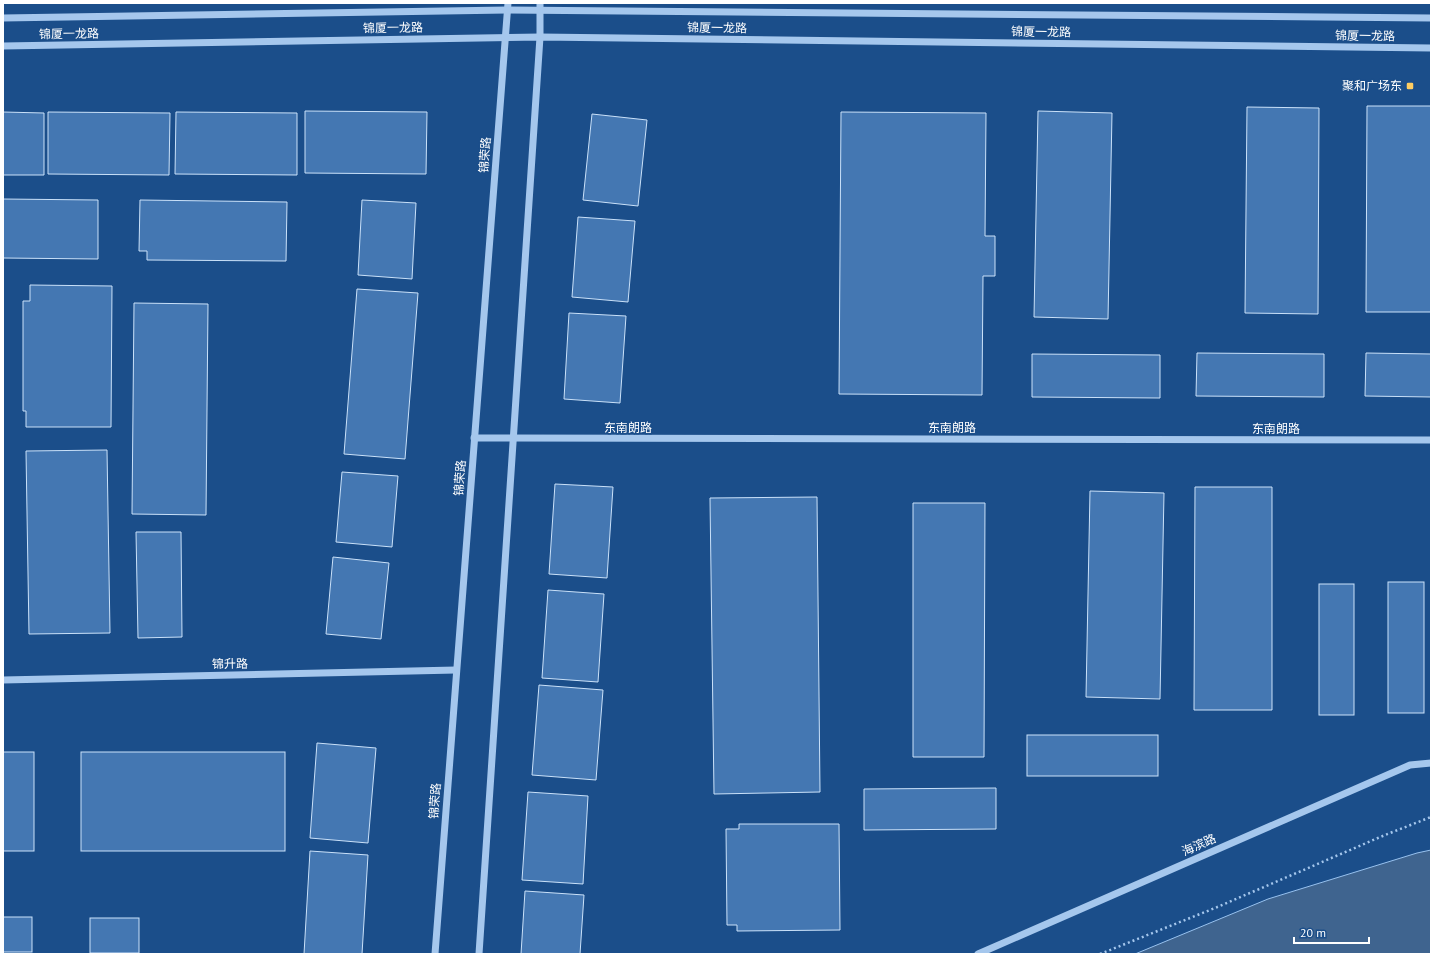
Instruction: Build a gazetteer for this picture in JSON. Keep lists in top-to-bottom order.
{
  "streets": {
    "street": [
      "锦厦一龙路",
      "锦荣路",
      "东南朗路",
      "锦升路",
      "海滨路"
    ]
  },
  "crossings": [
    ["锦厦一龙路", "锦荣路"],
    ["锦荣路", "东南朗路"],
    ["锦荣路", "锦升路"]
  ],
  "places": {
    "transit": ["聚和广场东"]
  },
  "scale_bar": "20 m"
}
